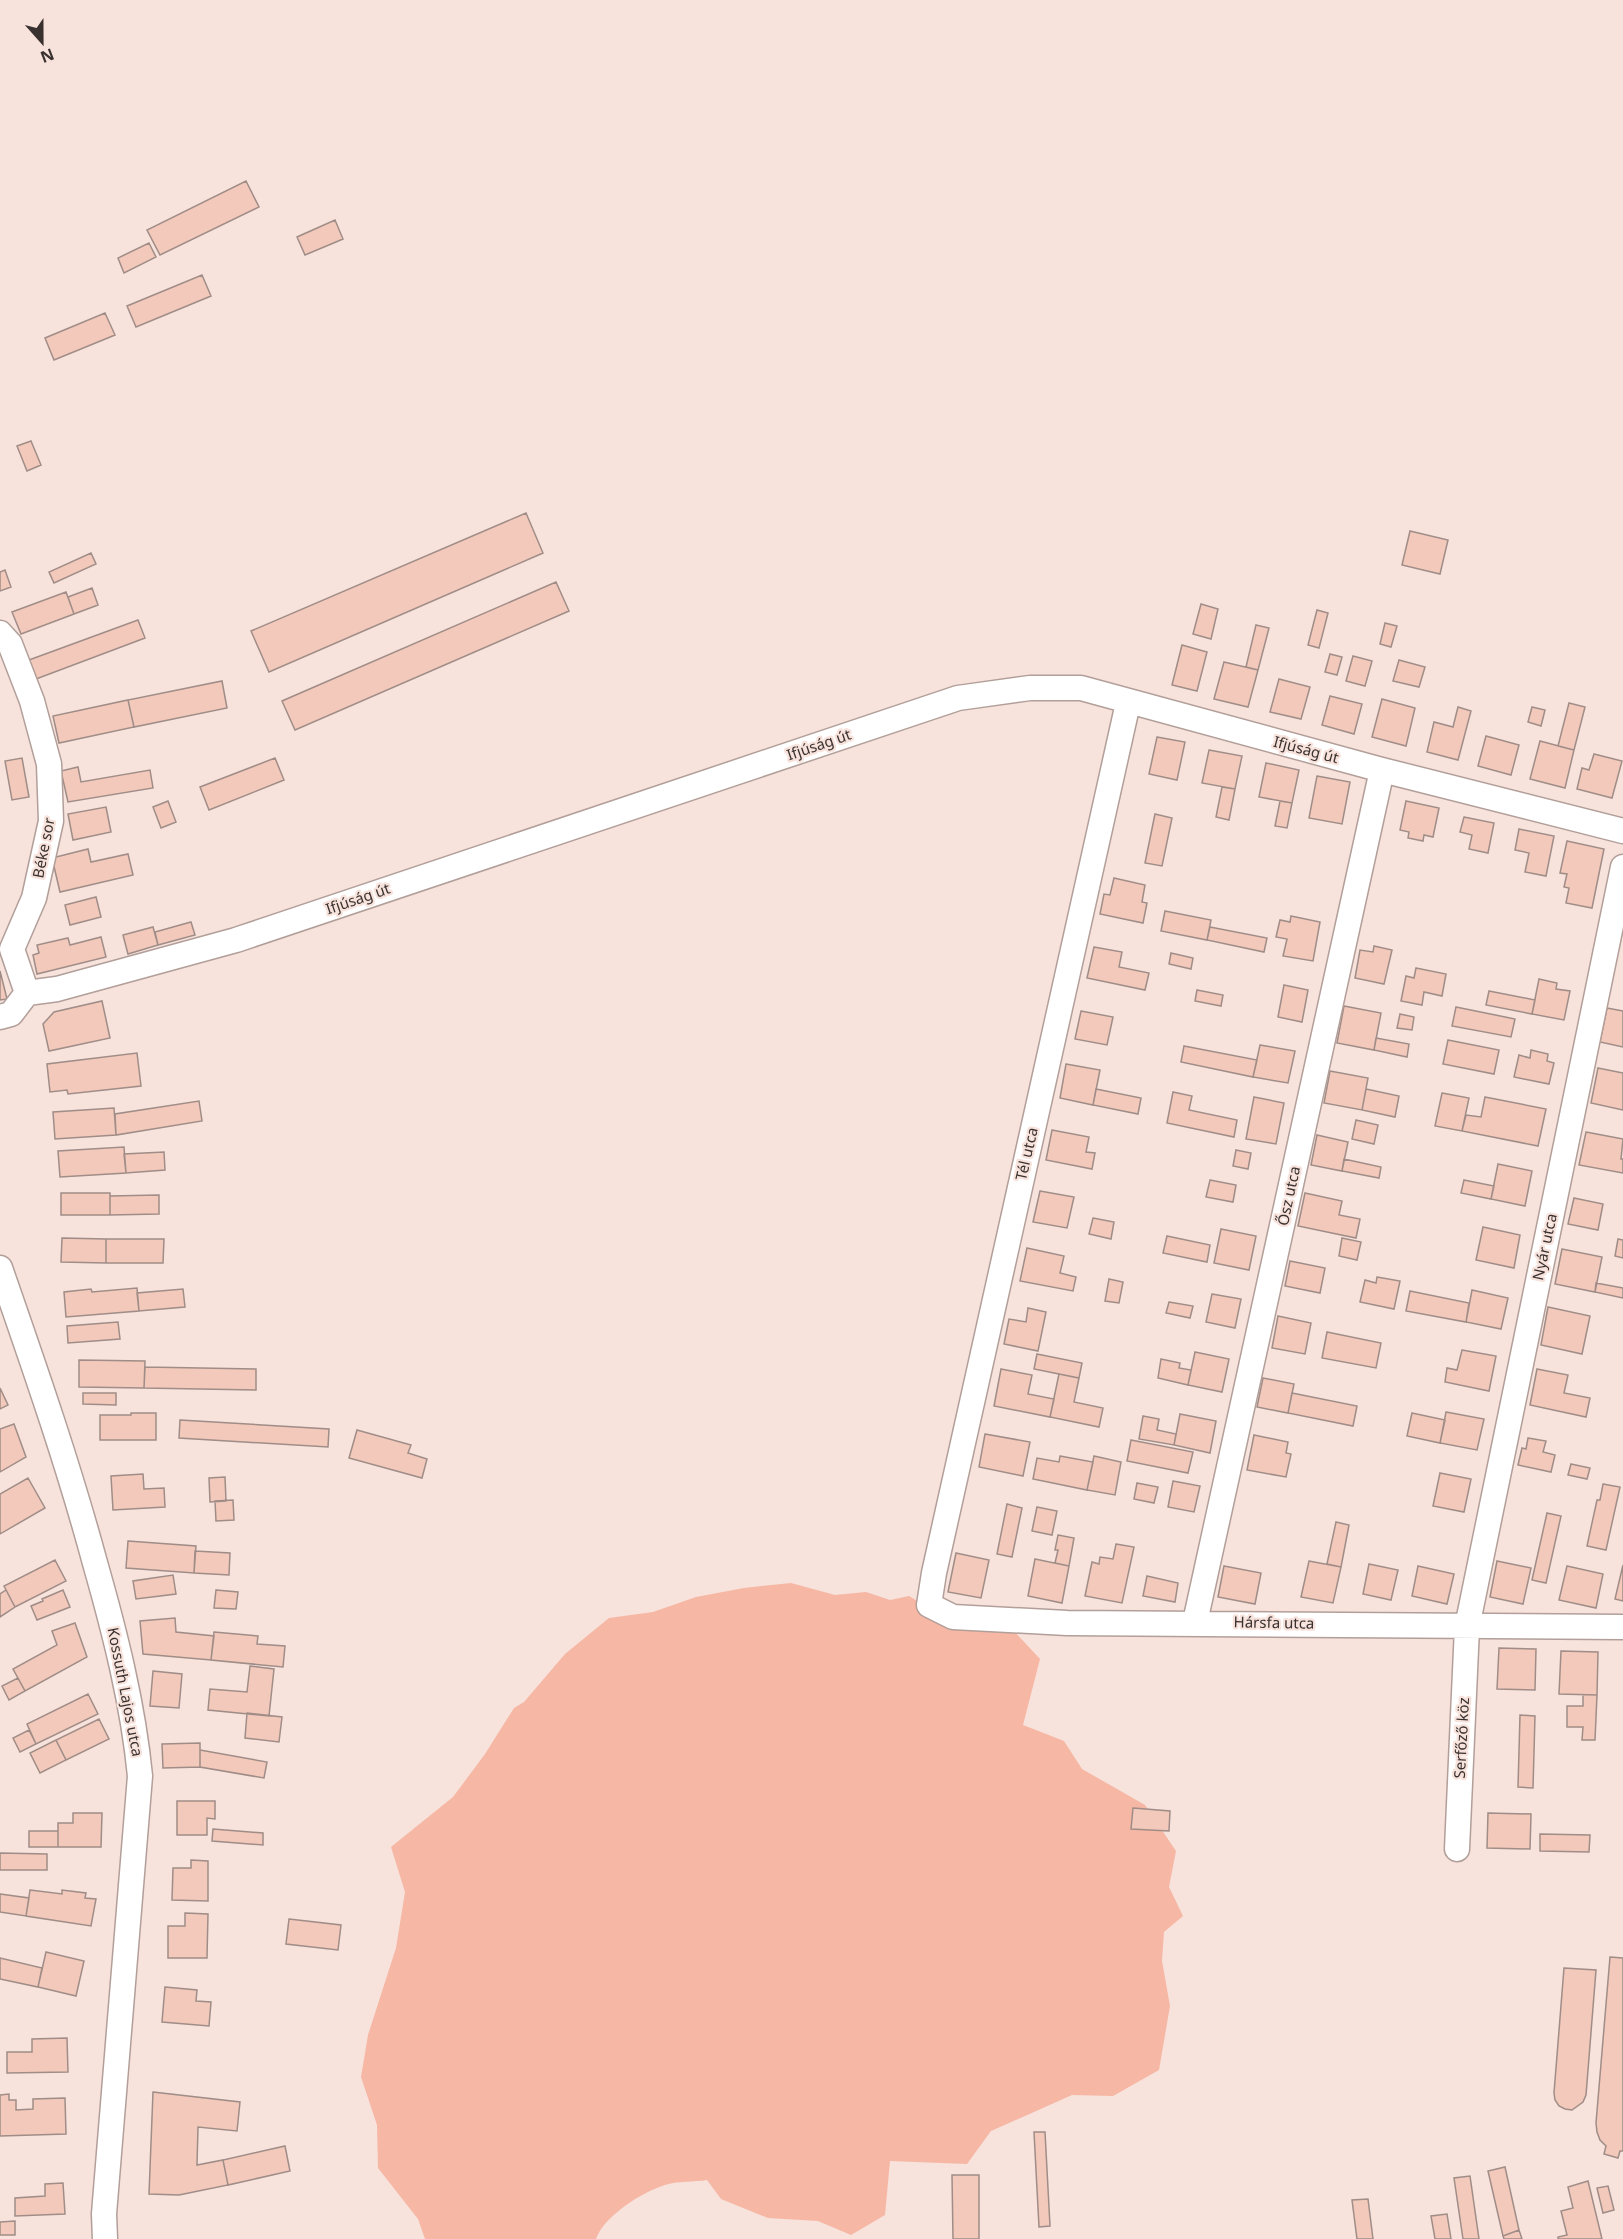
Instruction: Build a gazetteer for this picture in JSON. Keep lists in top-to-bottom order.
{
  "streets": {
    "street": [
      "Ifjúság út",
      "Béke sor",
      "Tél utca",
      "Ősz utca",
      "Nyár utca",
      "Hársfa utca",
      "Kossuth Lajos utca",
      "Serfőző köz"
    ]
  },
  "crossings": [
    ["Ifjúság út", "Béke sor"],
    ["Ifjúság út", "Tél utca"],
    ["Ifjúság út", "Ősz utca"],
    ["Tél utca", "Hársfa utca"],
    ["Ősz utca", "Hársfa utca"],
    ["Nyár utca", "Hársfa utca"],
    ["Nyár utca", "Serfőző köz"],
    ["Hársfa utca", "Serfőző köz"]
  ],
  "north": "bottom"
}
